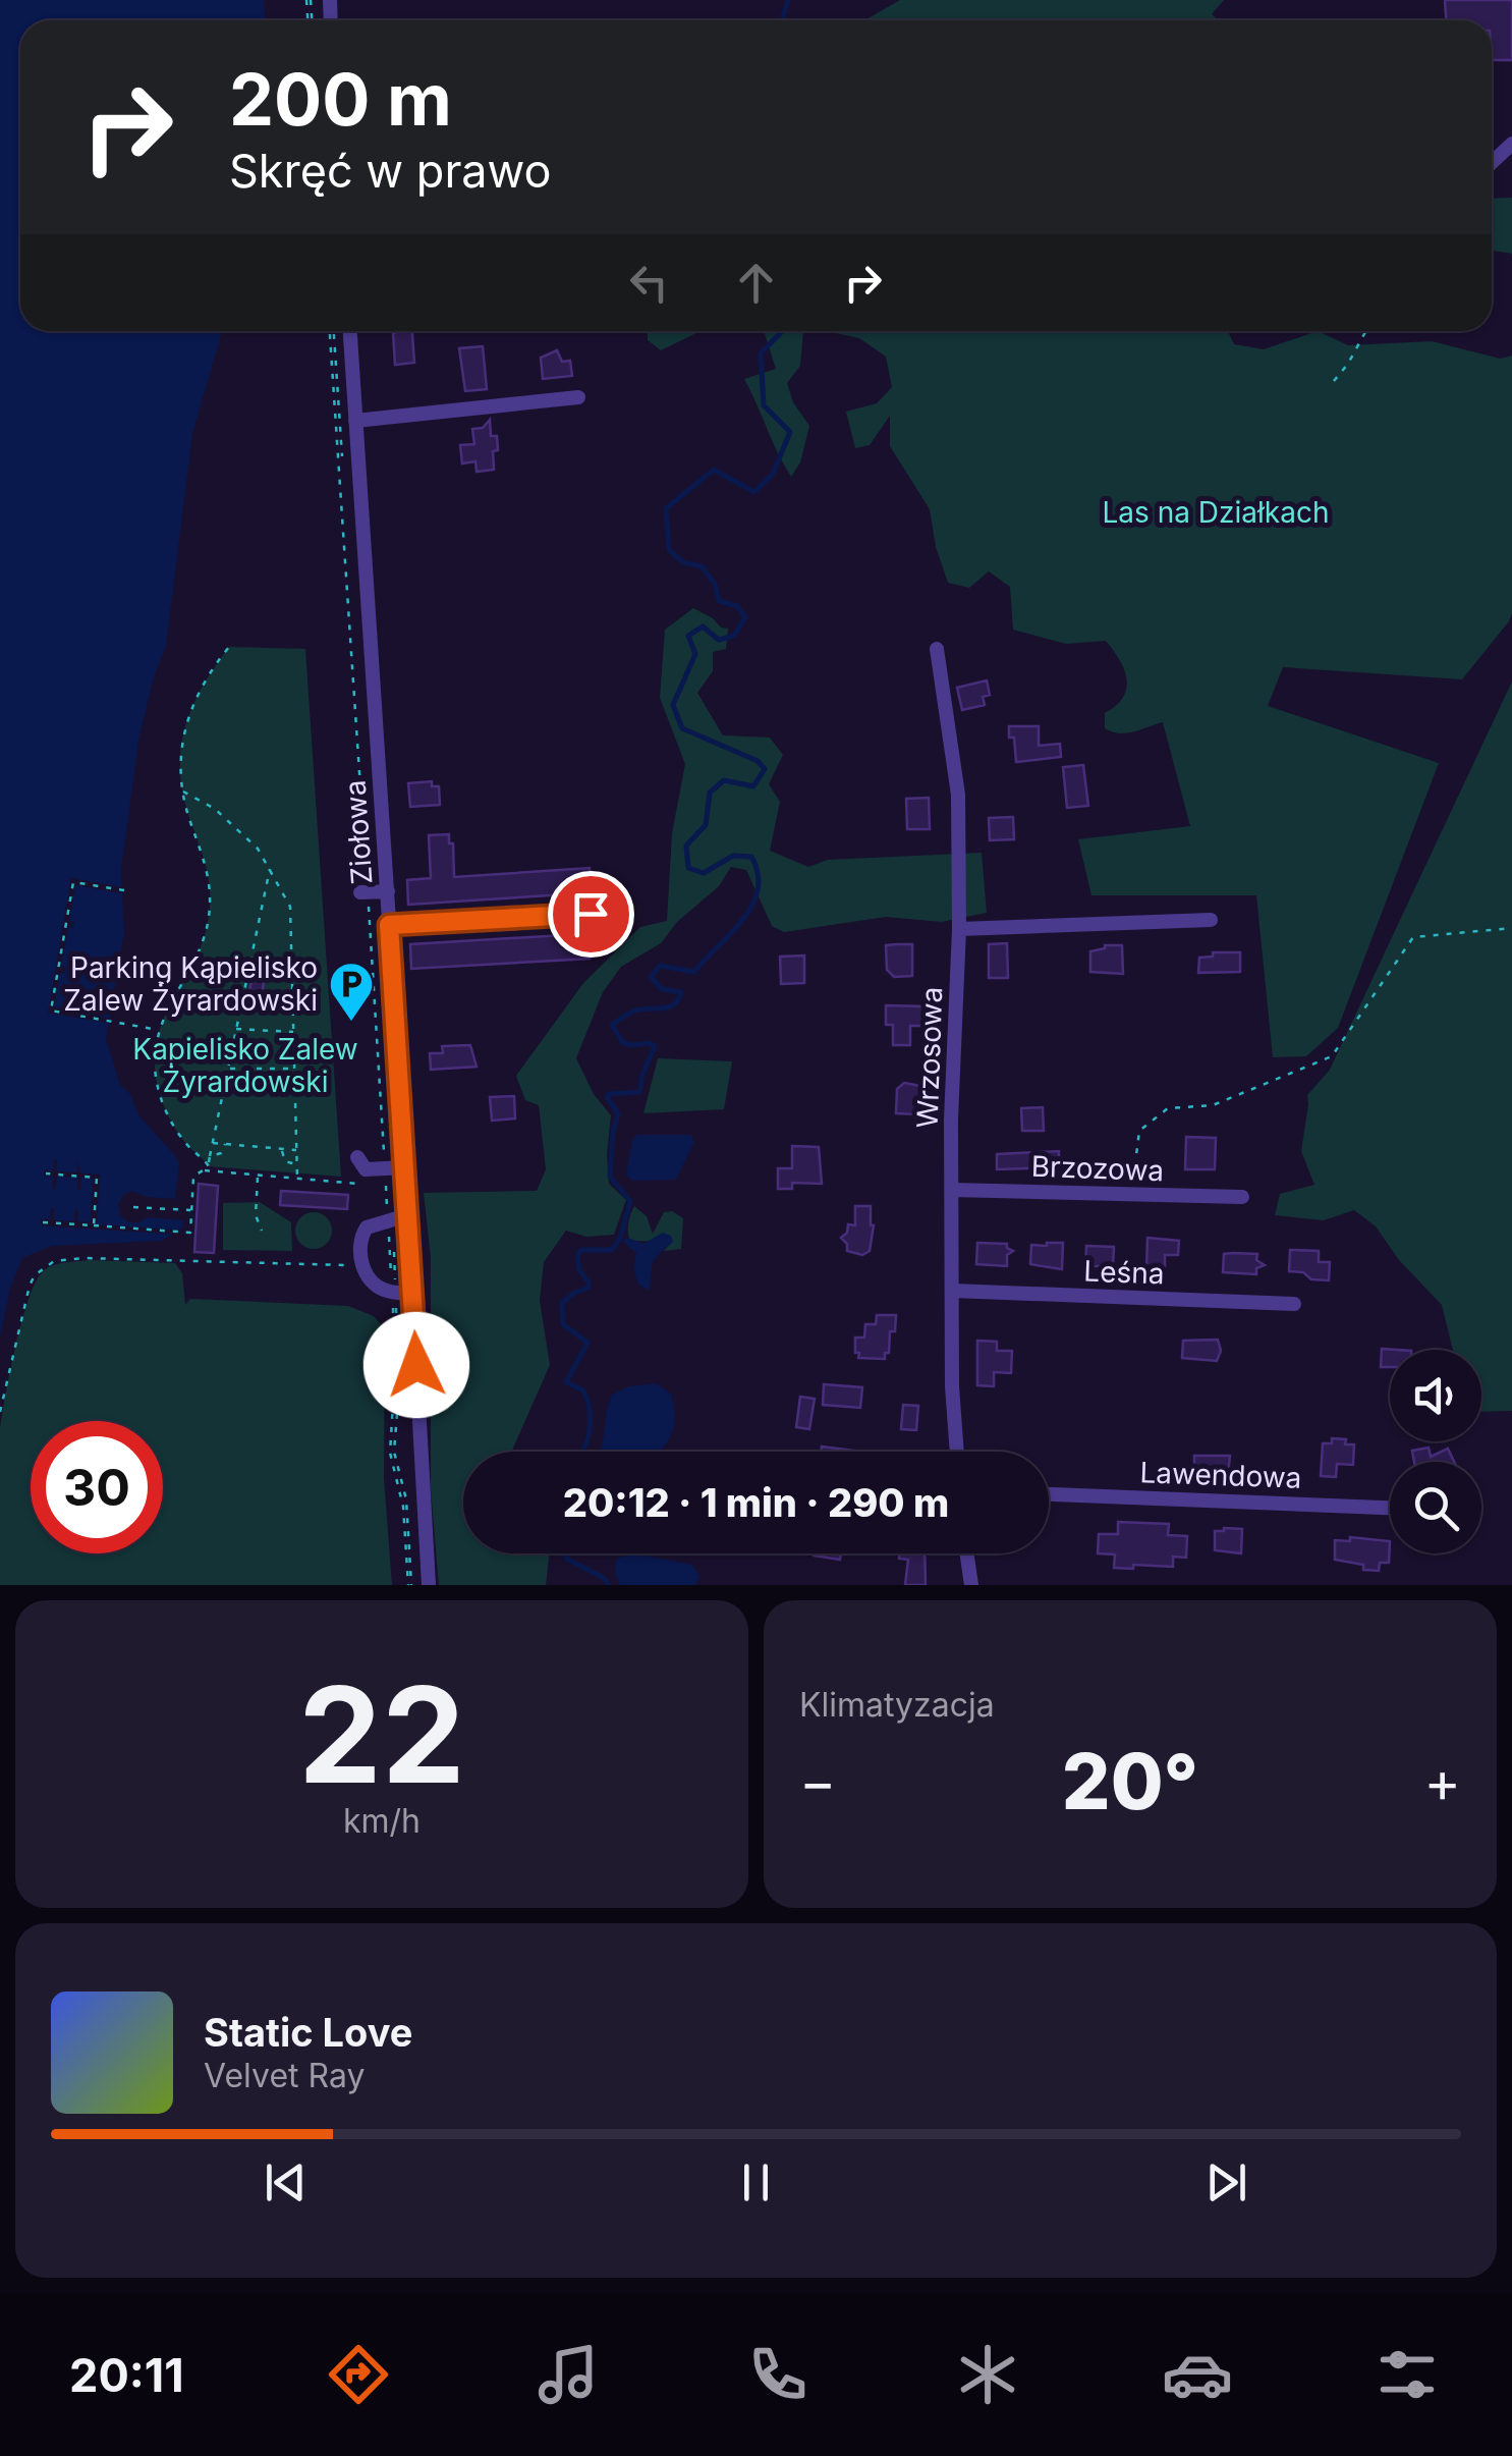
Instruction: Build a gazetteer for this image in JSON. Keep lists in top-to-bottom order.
{
  "streets": {
    "street": [
      "Ziołowa",
      "Wrzosowa",
      "Brzozowa",
      "Leśna",
      "Lawendowa"
    ]
  },
  "crossings": [
    ["Wrzosowa", "Brzozowa"],
    ["Wrzosowa", "Leśna"]
  ],
  "parks": ["Las na Działkach", "Kapielisko Zalew Żyrardowski"],
  "places": {
    "parking": ["Parking Kąpielisko Zalew Żyrardowski"]
  },
  "page": {
    "turn": ["200 m", "Skręć w prawo"],
    "limit": "30",
    "trip": "20:12 · 1 min · 290 m",
    "tile": [
      ["22", "km/h"],
      "Klimatyzacja"
    ],
    "heat": ["−", "20°", "+"],
    "song": ["Static Love", "Velvet Ray"],
    "tabs": "20:11"
  }
}
